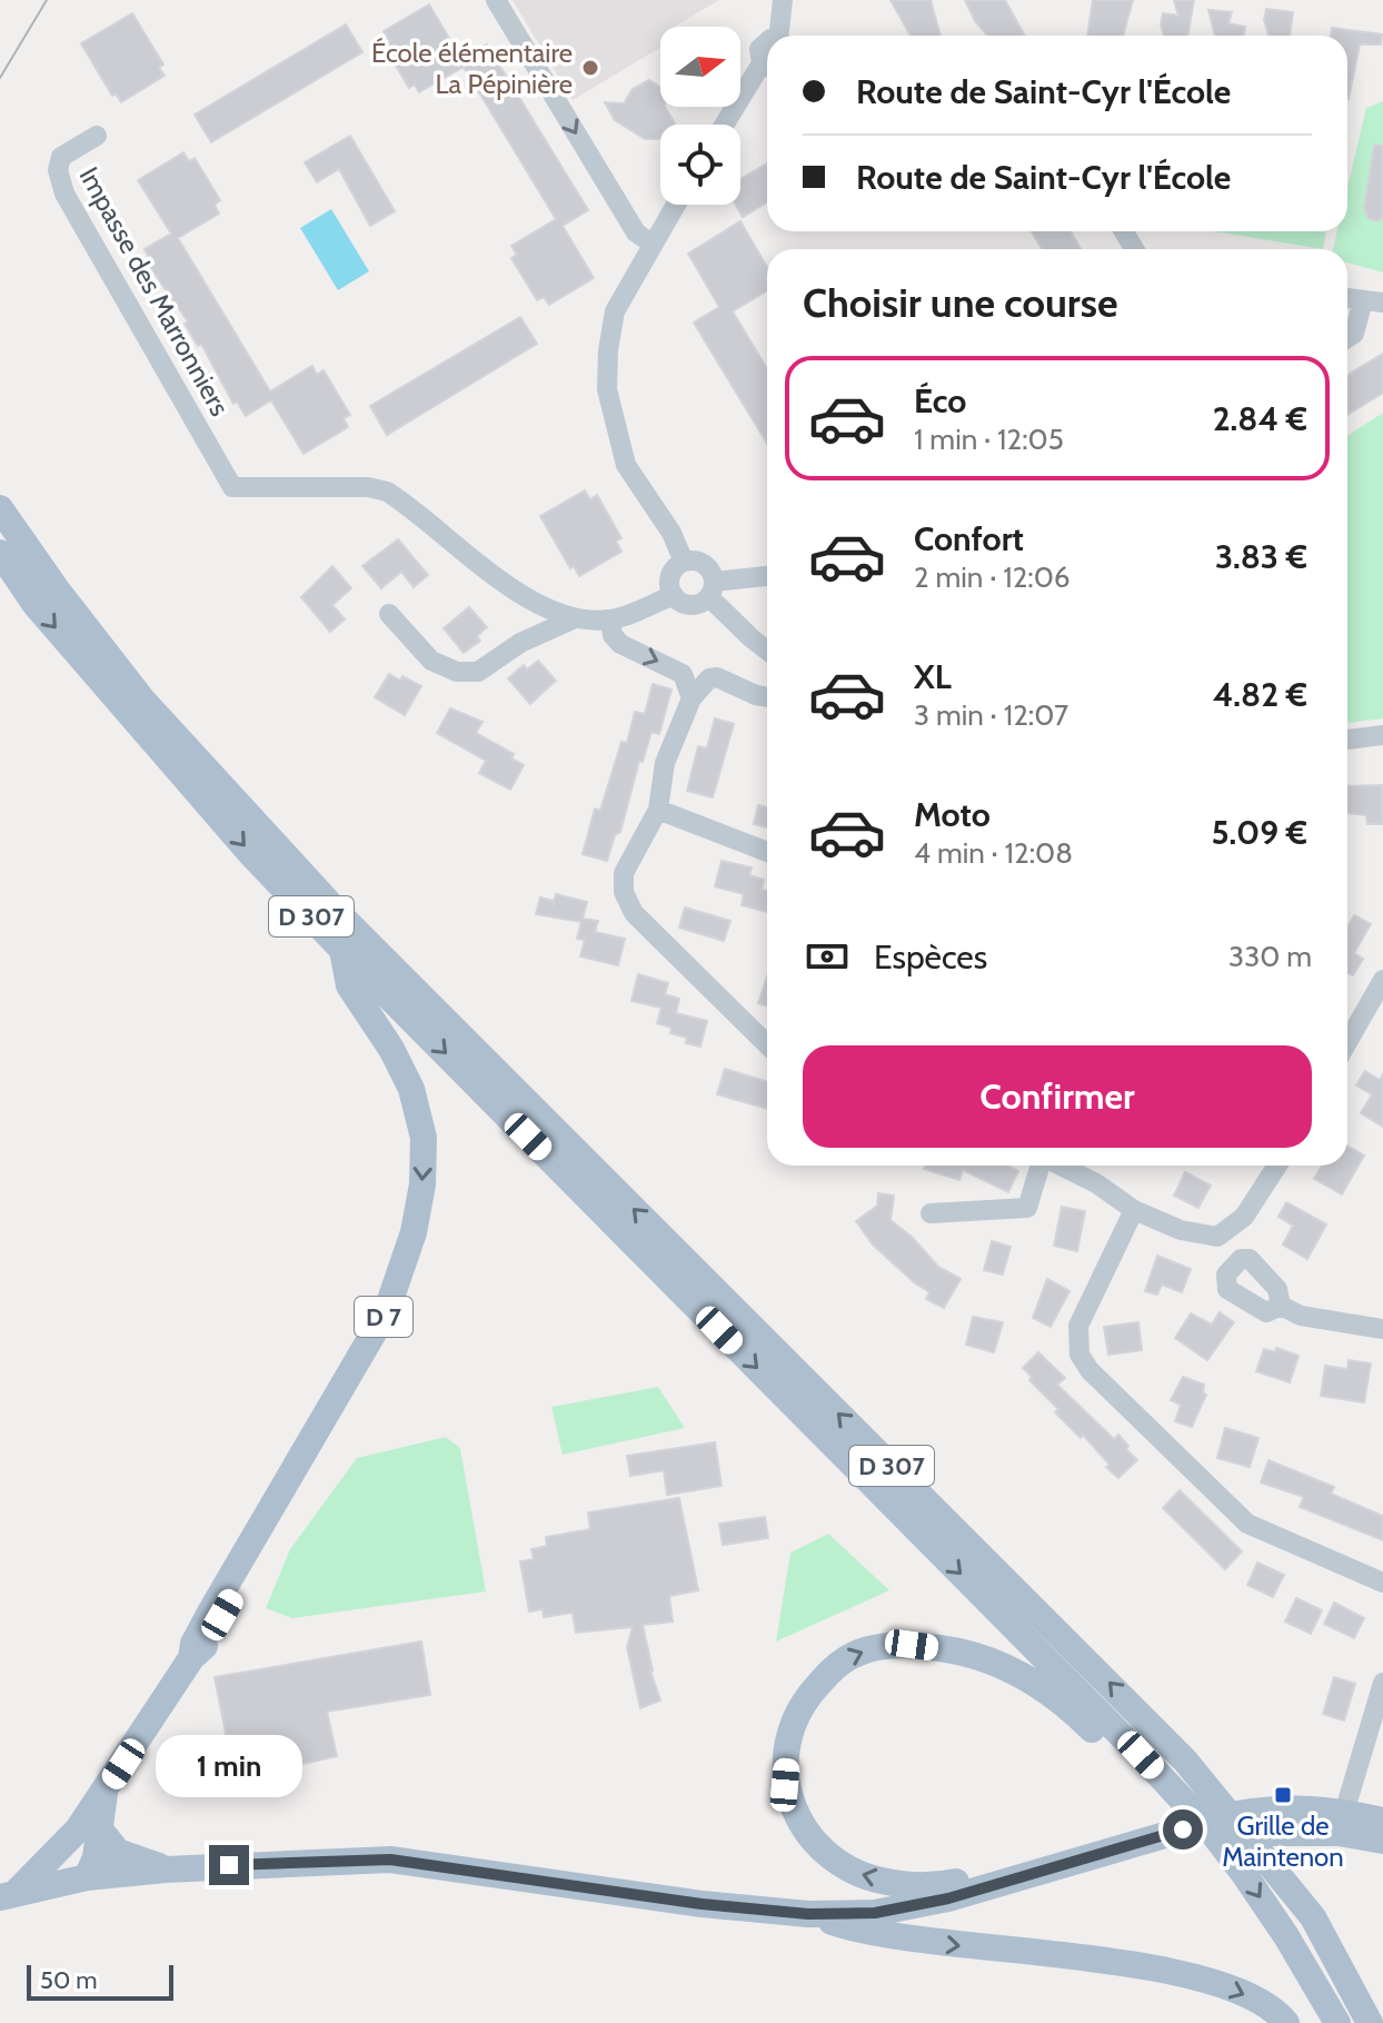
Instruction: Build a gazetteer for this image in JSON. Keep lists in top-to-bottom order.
{
  "streets": {
    "main road": ["D 307", "D 7"],
    "street": ["Impasse des Marronniers"]
  },
  "crossings": [
    ["D 307", "D 7"]
  ],
  "places": {
    "other": ["École élémentaire La Pépinière"],
    "transit": ["Grille de Maintenon"]
  },
  "scale_bar": "50 m",
  "north": "right",
  "page": {
    "banner": ["Route de Saint-Cyr l'École", "Route de Saint-Cyr l'École"],
    "heading": "Choisir une course",
    "list": [
      {
        "name": "Éco",
        "note": "1 min · 12:05",
        "value": "2.84 €"
      },
      {
        "name": "Confort",
        "note": "2 min · 12:06",
        "value": "3.83 €"
      },
      {
        "name": "XL",
        "note": "3 min · 12:07",
        "value": "4.82 €"
      },
      {
        "name": "Moto",
        "note": "4 min · 12:08",
        "value": "5.09 €"
      }
    ],
    "pay": ["Espèces", "330 m"],
    "buttons": "Confirmer",
    "bubble": "1 min",
    "scale": "50 m"
  }
}
